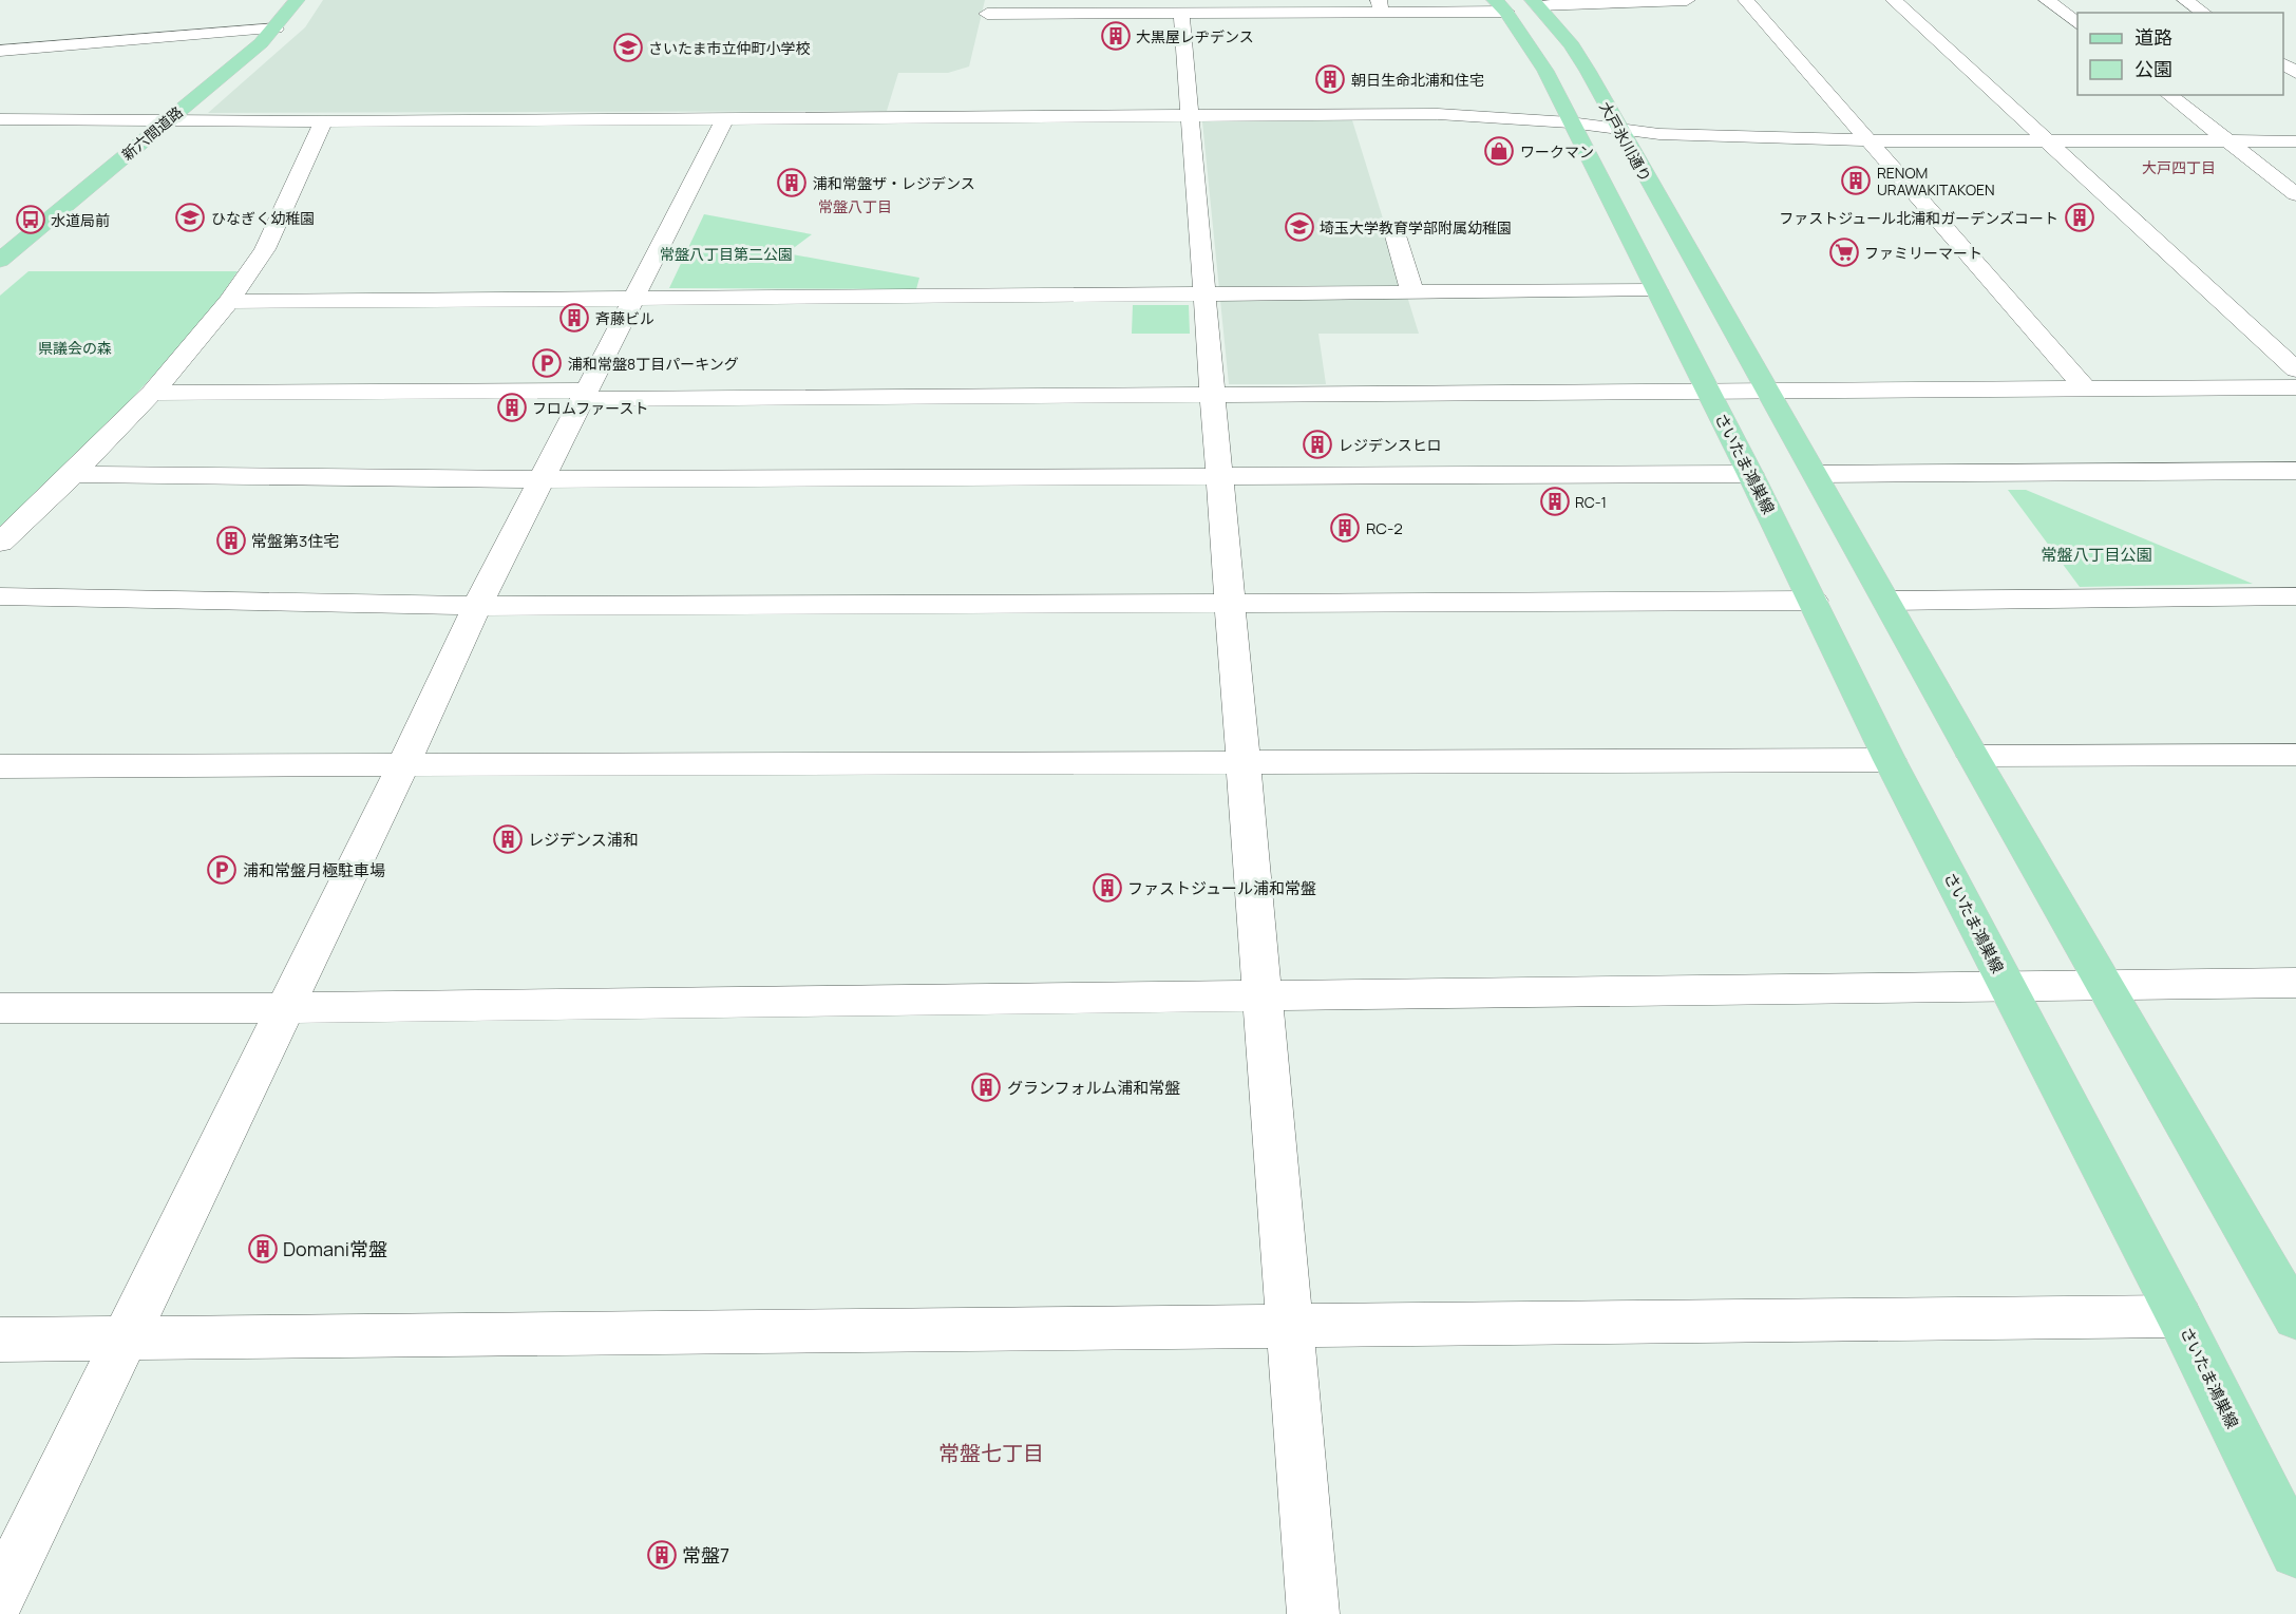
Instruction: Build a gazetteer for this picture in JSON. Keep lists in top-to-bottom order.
{
  "streets": {
    "main road": ["新六間道路", "大戸氷川通り", "さいたま鴻巣線"]
  },
  "districts": ["大戸四丁目", "常盤八丁目", "常盤七丁目"],
  "parks": ["常盤八丁目第二公園", "県議会の森", "常盤八丁目公園"],
  "places": {
    "building": [
      "大黒屋レヂデンス",
      "朝日生命北浦和住宅",
      "RENOM URAWAKITAKOEN",
      "浦和常盤ザ・レジデンス",
      "ファストジュール北浦和ガーデンズコート",
      "斉藤ビル",
      "フロムファースト",
      "レジデンスヒロ",
      "RC-1",
      "RC-2",
      "常盤第3住宅",
      "レジデンス浦和",
      "ファストジュール浦和常盤",
      "グランフォルム浦和常盤",
      "Domani常盤",
      "常盤7"
    ],
    "school or university": ["さいたま市立仲町小学校", "ひなぎく幼稚園", "埼玉大学教育学部附属幼稚園"],
    "shop": ["ワークマン"],
    "bus stop": ["水道局前"],
    "supermarket": ["ファミリーマート"],
    "parking": ["浦和常盤8丁目パーキング", "浦和常盤月極駐車場"]
  },
  "legend": ["道路", "公園"]
}
